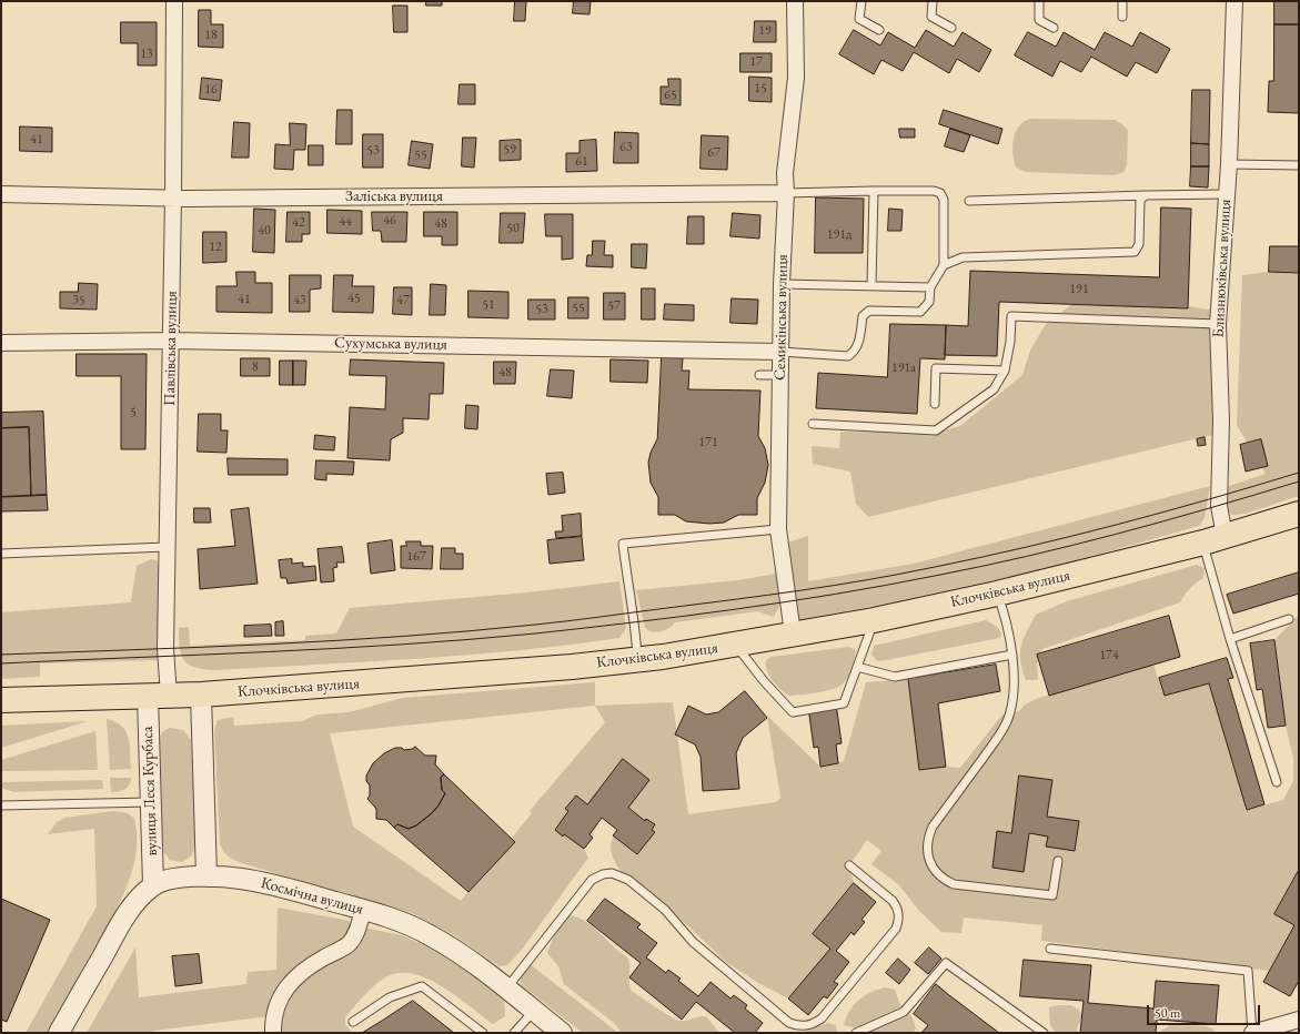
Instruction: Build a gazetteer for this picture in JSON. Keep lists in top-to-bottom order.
{
  "streets": {
    "main road": ["Клочківська вулиця"],
    "street": [
      "Заліська вулиця",
      "Близнюківська вулиця",
      "Семикінська вулиця",
      "Сухумська вулиця",
      "Павлівська вулиця",
      "вулиця Леся Курбаса",
      "Космічна вулиця"
    ]
  },
  "crossings": [
    ["Заліська вулиця", "Семикінська вулиця"],
    ["Заліська вулиця", "Павлівська вулиця"],
    ["Близнюківська вулиця", "Клочківська вулиця"],
    ["Семикінська вулиця", "Сухумська вулиця"],
    ["Семикінська вулиця", "Клочківська вулиця"],
    ["Сухумська вулиця", "Павлівська вулиця"],
    ["Павлівська вулиця", "Клочківська вулиця"],
    ["Павлівська вулиця", "вулиця Леся Курбаса"],
    ["Клочківська вулиця", "вулиця Леся Курбаса"]
  ],
  "house_numbers": [
    "19",
    "18",
    "13",
    "17",
    "15",
    "16",
    "65",
    "41",
    "63",
    "59",
    "53",
    "67",
    "55",
    "61",
    "46",
    "44",
    "42",
    "48",
    "50",
    "40",
    "191д",
    "12",
    "191",
    "45",
    "41",
    "35",
    "43",
    "47",
    "51",
    "57",
    "55",
    "53",
    "8",
    "191а",
    "48",
    "5",
    "171",
    "167",
    "174"
  ],
  "scale_bar": "50 m"
}
